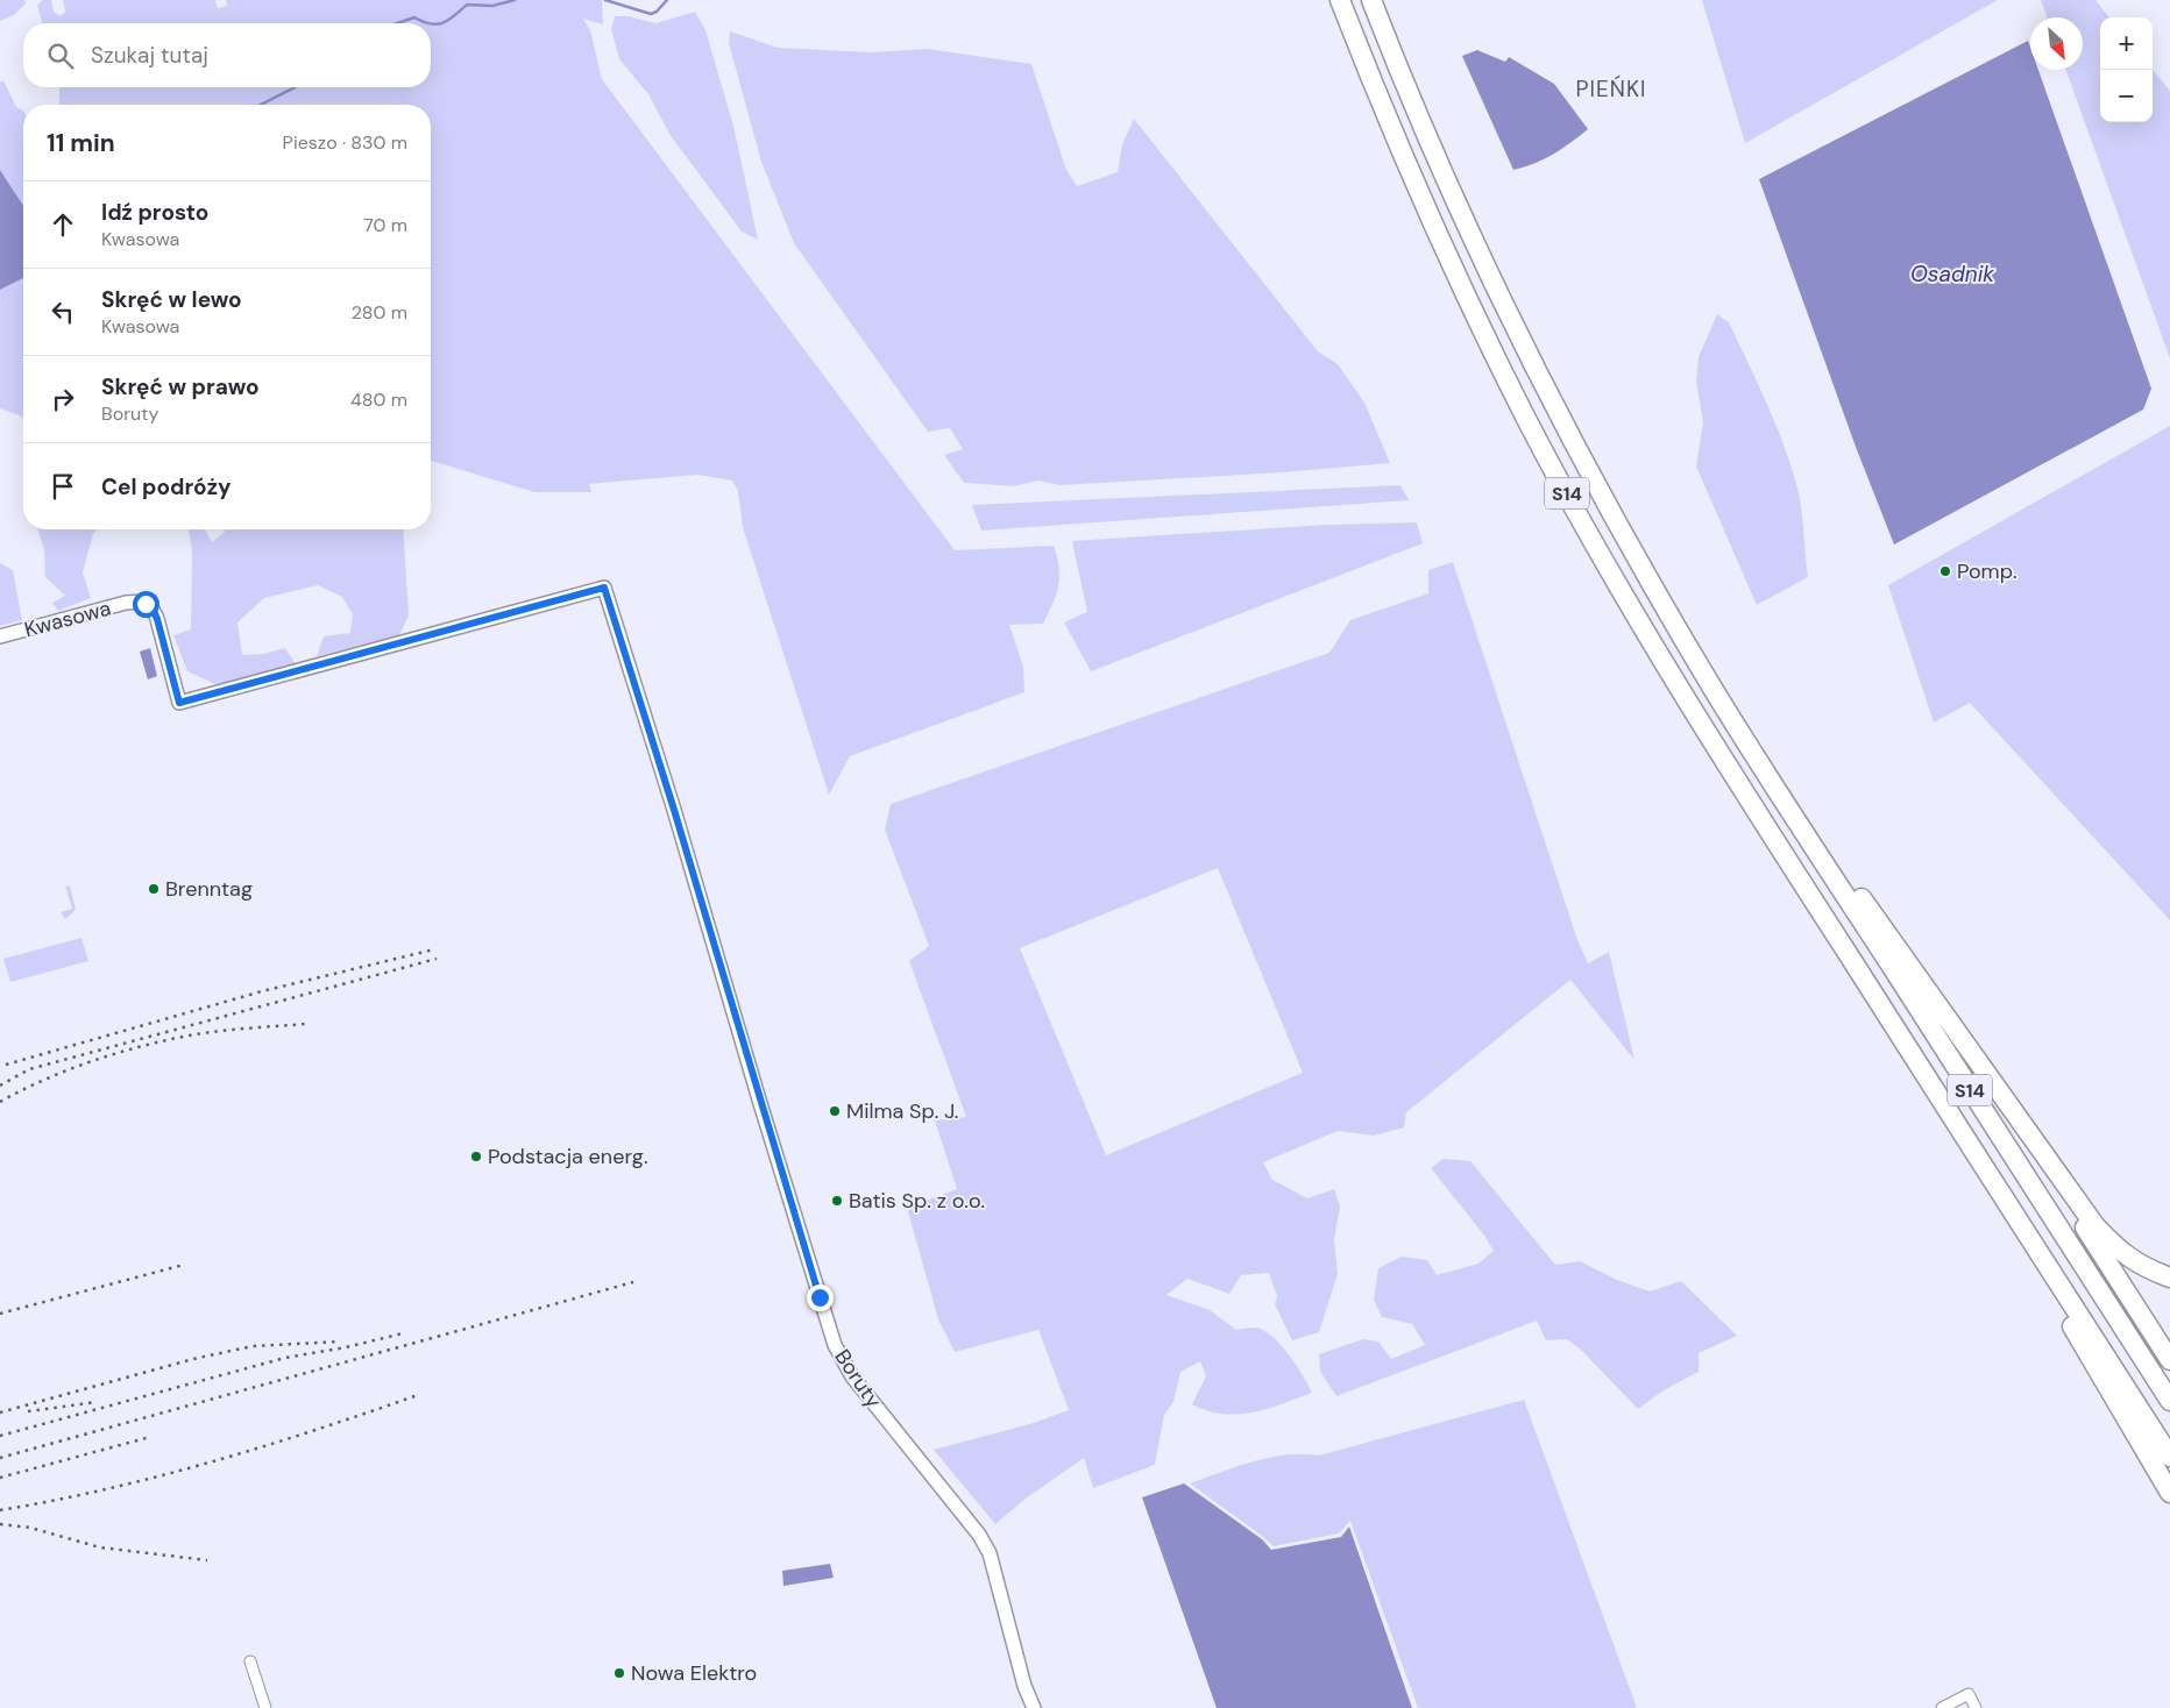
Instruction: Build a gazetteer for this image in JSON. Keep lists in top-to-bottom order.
{
  "streets": {
    "highway": ["S14"],
    "street": ["Kwasowa", "Boruty"]
  },
  "crossings": [
    ["Kwasowa", "Boruty"]
  ],
  "districts": ["PIEŃKI"],
  "water": ["Osadnik"],
  "places": [
    "Pomp.",
    "Brenntag",
    "Milma Sp. J.",
    "Podstacja energ.",
    "Batis Sp. z o.o.",
    "Nowa Elektro"
  ],
  "north": "bottom right",
  "page": {
    "map_buttons": ["+", "−"],
    "search": "Szukaj tutaj",
    "heading": ["11 min", "Pieszo · 830 m"],
    "list": [
      ["Idź prosto", "Kwasowa", "70 m"],
      ["Skręć w lewo", "Kwasowa", "280 m"],
      ["Skręć w prawo", "Boruty", "480 m"],
      "Cel podróży"
    ]
  }
}
